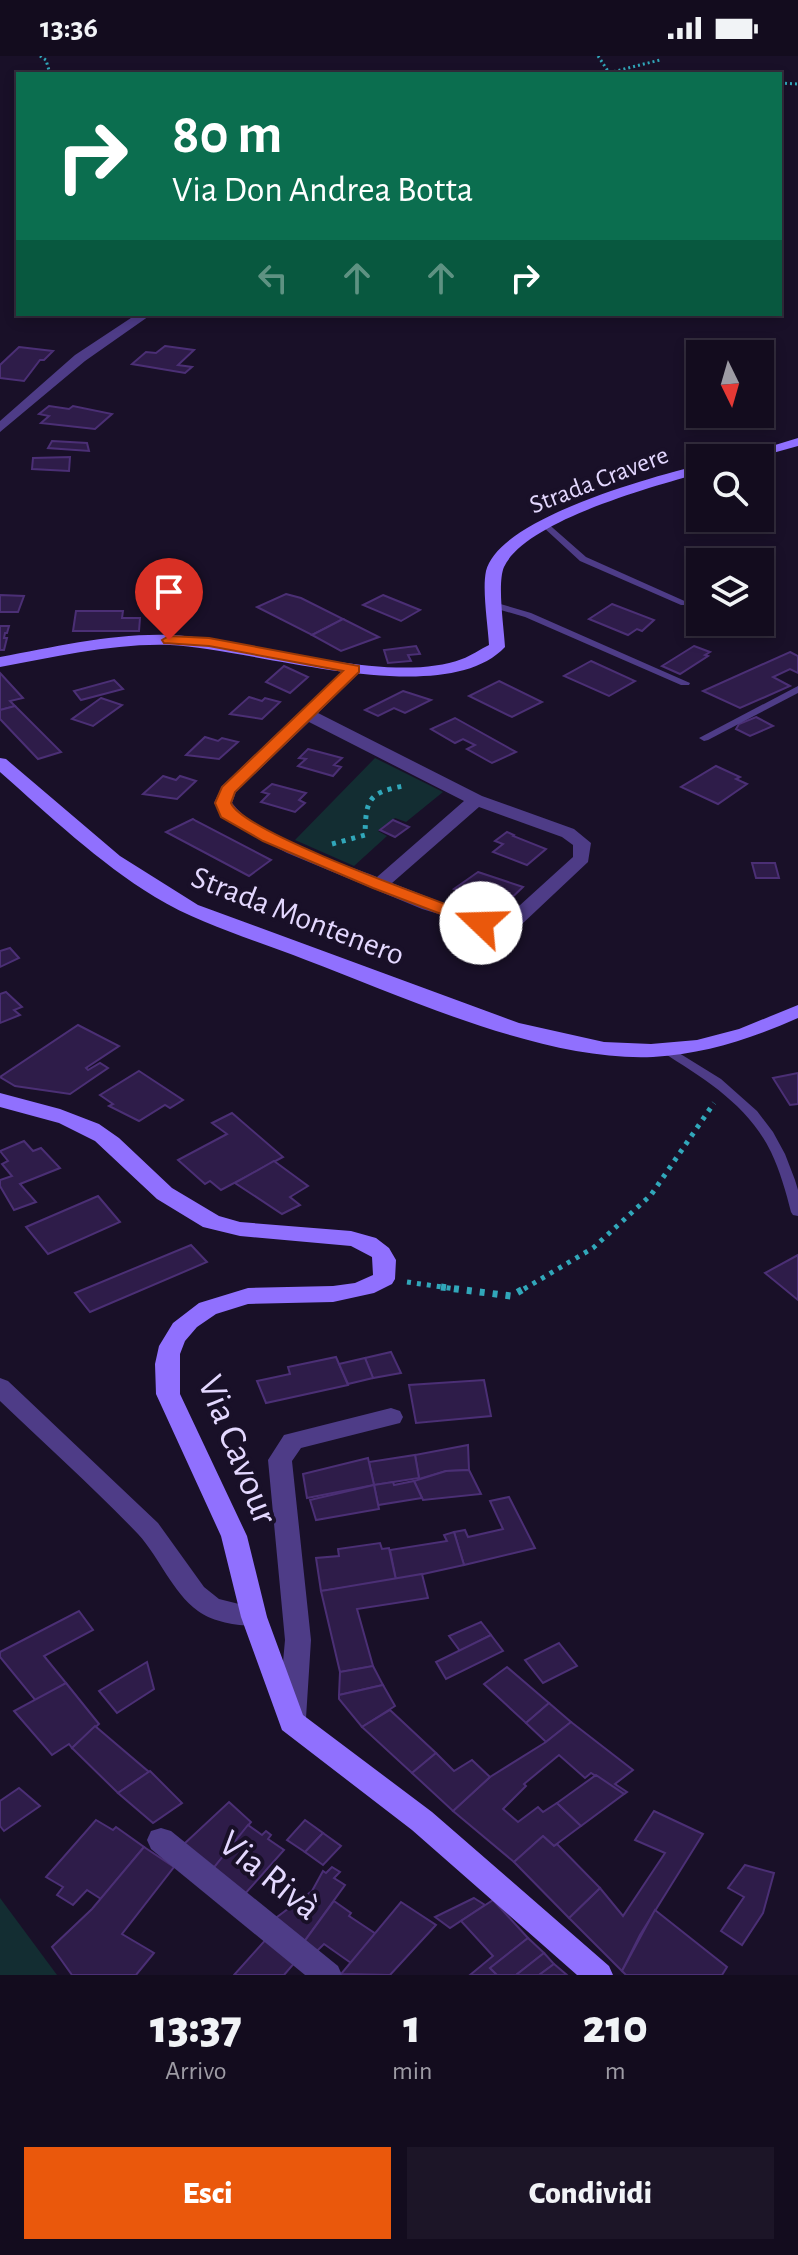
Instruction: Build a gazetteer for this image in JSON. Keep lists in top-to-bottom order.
{
  "streets": {
    "street": [
      "Strada Cravere",
      "Strada Montenero",
      "Via Cavour",
      "Via Rivà"
    ]
  },
  "north": "bottom",
  "page": {
    "status": "13:36",
    "turn": ["80 m", "Via Don Andrea Botta"],
    "eta": [
      "13:37",
      "Arrivo",
      "1",
      "min",
      "210",
      "m"
    ],
    "buttons": ["Esci", "Condividi"]
  }
}
